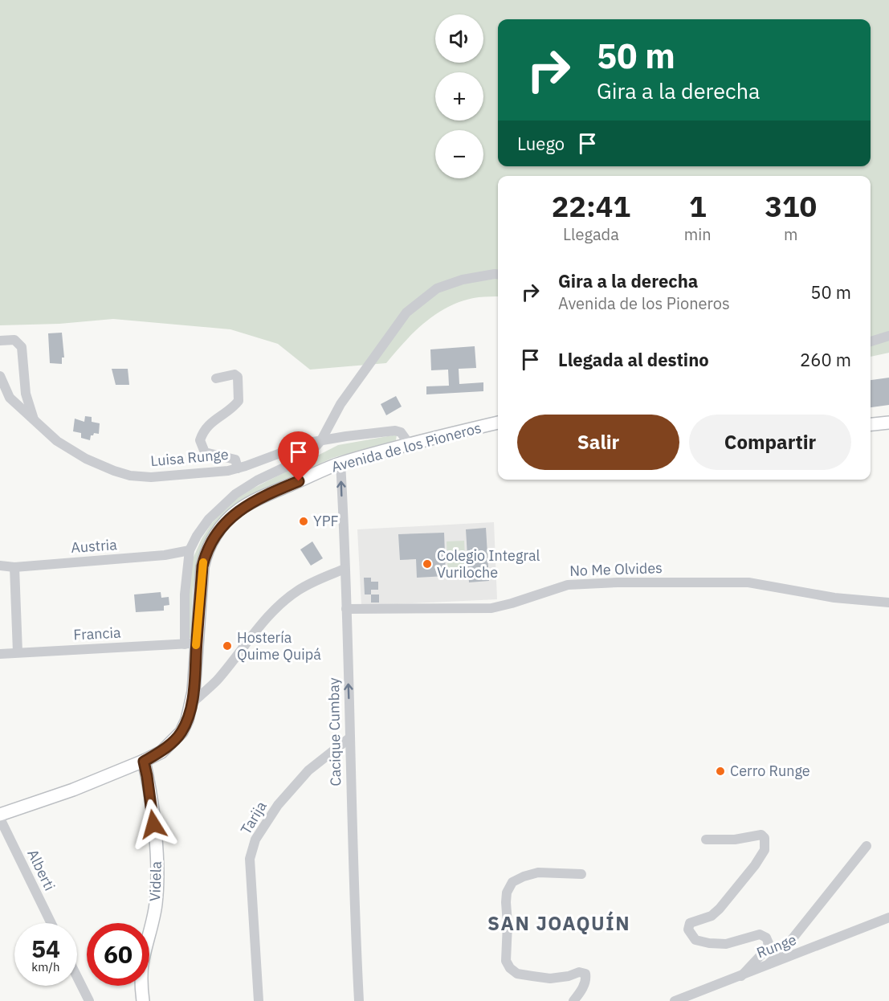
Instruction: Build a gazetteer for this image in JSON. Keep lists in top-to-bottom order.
{
  "streets": {
    "main road": ["Avenida de los Pioneros", "Videla"],
    "street": [
      "Luisa Runge",
      "Austria",
      "No Me Olvides",
      "Francia",
      "Cacique Cumbay",
      "Tarija",
      "Alberti",
      "Runge"
    ]
  },
  "crossings": [
    ["Avenida de los Pioneros", "Luisa Runge"],
    ["Avenida de los Pioneros", "Francia"],
    ["Avenida de los Pioneros", "Cacique Cumbay"],
    ["Avenida de los Pioneros", "Videla"],
    ["No Me Olvides", "Cacique Cumbay"],
    ["Cacique Cumbay", "Tarija"]
  ],
  "one_way": ["Cacique Cumbay"],
  "districts": ["SAN JOAQUÍN"],
  "places": [
    "YPF",
    "Colegio Integral Vuriloche",
    "Hostería Quime Quipá",
    "Cerro Runge"
  ],
  "page": {
    "map_buttons": ["+", "−"],
    "turn": ["50 m", "Gira a la derecha"],
    "then": "Luego",
    "eta": [
      "22:41",
      "Llegada",
      "1",
      "min",
      "310",
      "m"
    ],
    "list": [
      {
        "name": "Gira a la derecha",
        "note": "Avenida de los Pioneros",
        "value": "50 m"
      },
      {
        "name": "Llegada al destino",
        "value": "260 m"
      }
    ],
    "buttons": ["Salir", "Compartir"],
    "speed": "54 km/h",
    "limit": "60"
  }
}
